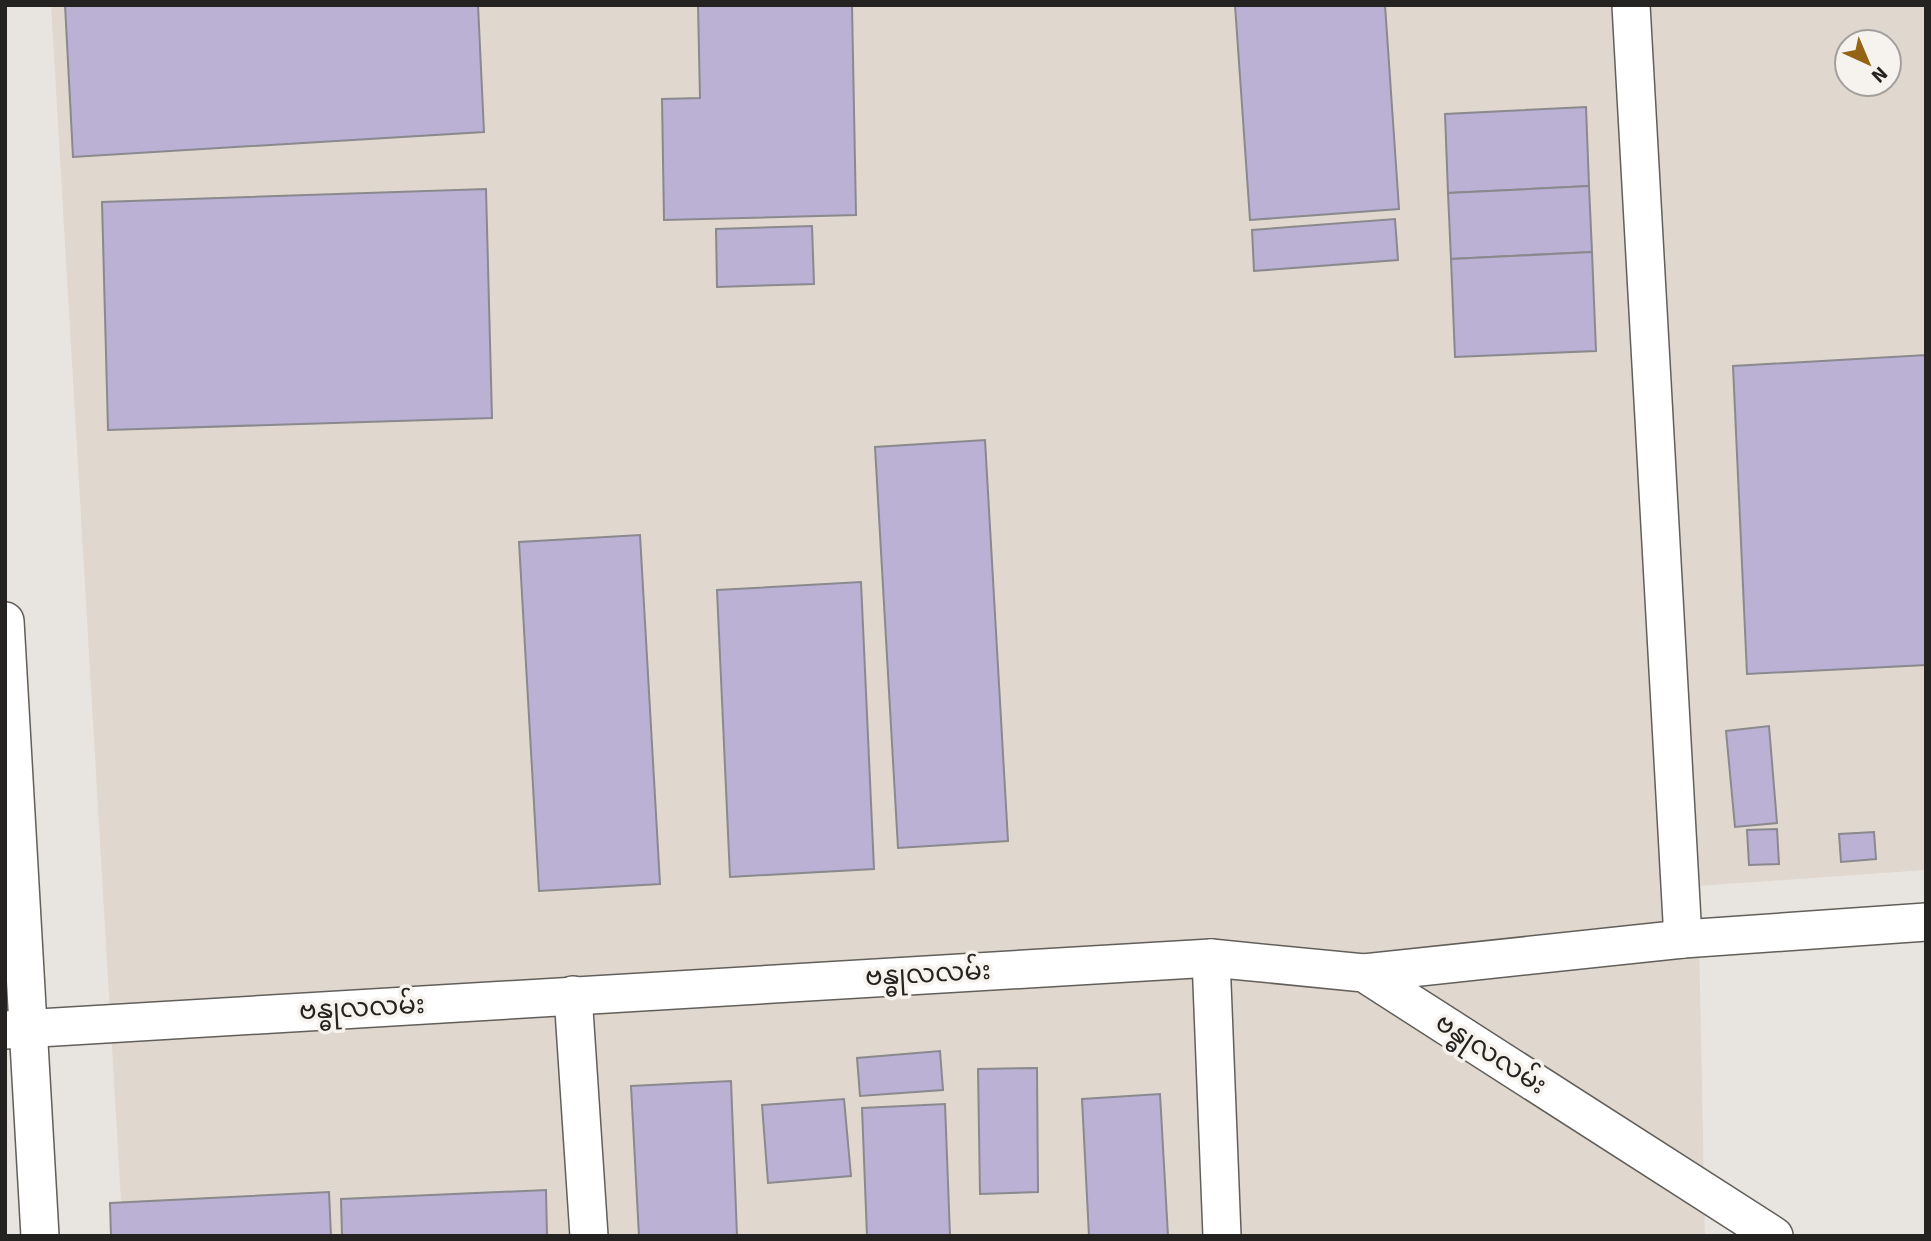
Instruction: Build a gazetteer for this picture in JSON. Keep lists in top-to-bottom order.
{
  "streets": {
    "street": ["ဗန္ဓုလလမ်း"]
  },
  "north": "bottom right"
}
